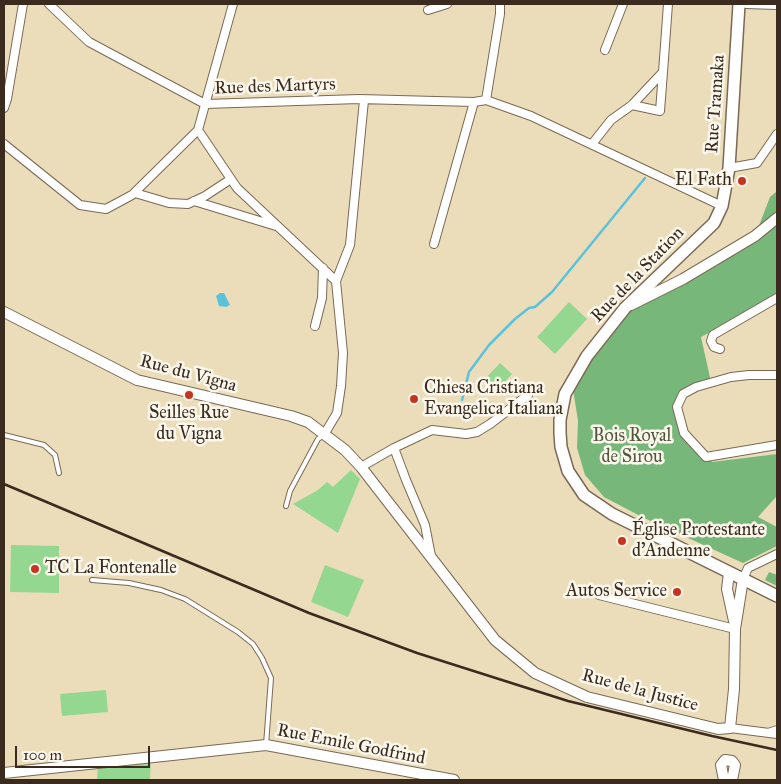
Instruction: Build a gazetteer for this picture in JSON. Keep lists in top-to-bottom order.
{
  "streets": {
    "main road": ["Rue Tramaka", "Rue de la Station"],
    "street": [
      "Rue des Martyrs",
      "Rue du Vigna",
      "Rue de la Justice",
      "Rue Emile Godfrind"
    ]
  },
  "crossings": [
    ["Rue des Martyrs", "Rue Tramaka"],
    ["Rue des Martyrs", "Rue de la Station"],
    ["Rue Tramaka", "Rue de la Station"],
    ["Rue du Vigna", "Rue de la Justice"]
  ],
  "parks": ["Bois Royal de Sirou"],
  "places": [
    "El Fath",
    "Seilles Rue du Vigna",
    "Chiesa Cristiana Evangelica Italiana",
    "Église Protestante d’Andenne",
    "TC La Fontenalle",
    "Autos Service"
  ],
  "scale_bar": "100 m"
}
